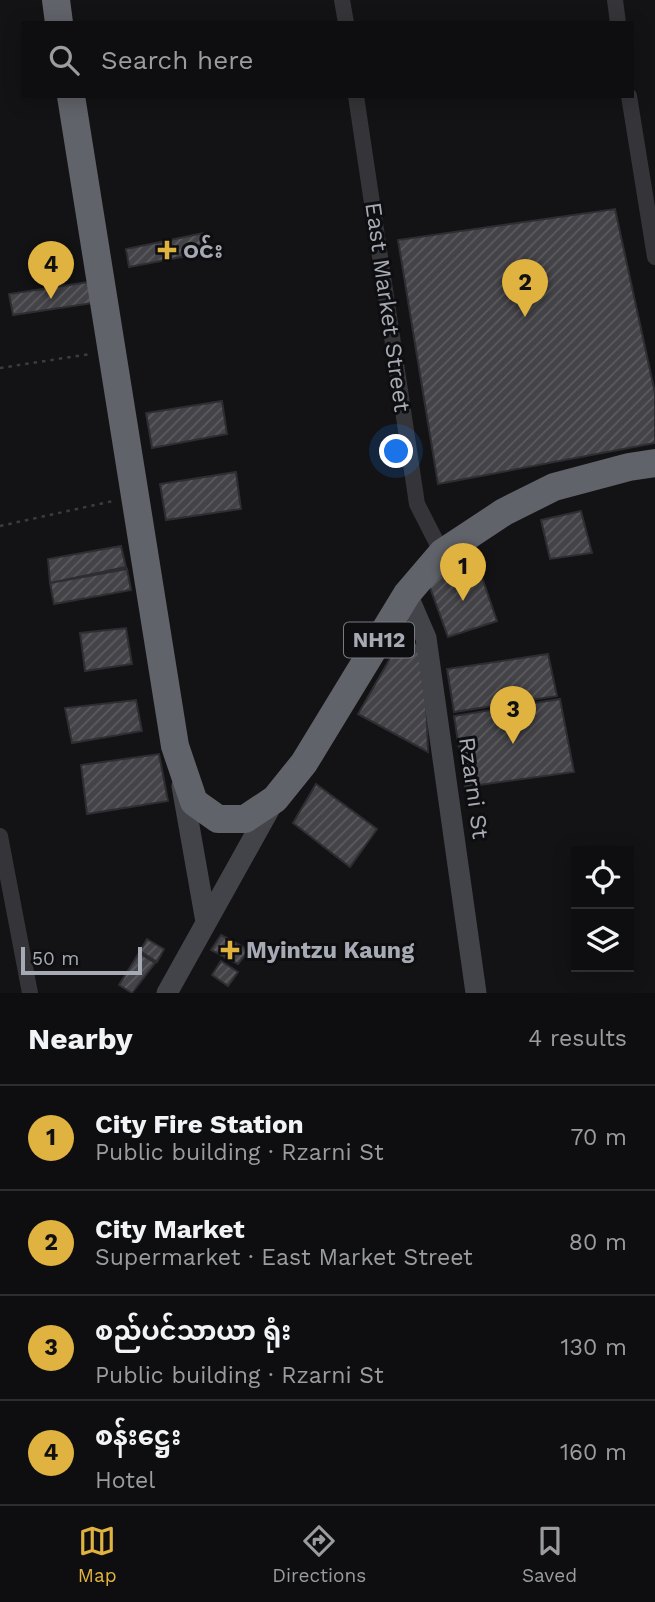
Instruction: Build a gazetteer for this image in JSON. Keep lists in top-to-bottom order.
{
  "streets": {
    "highway": ["NH12"],
    "street": ["East Market Street", "Rzarni St"]
  },
  "crossings": [
    ["East Market Street", "NH12"],
    ["NH12", "Rzarni St"]
  ],
  "places": {
    "health": ["ဝင်း", "Myintzu Kaung"]
  },
  "scale_bar": "50 m",
  "page": {
    "search": "Search here",
    "pins": [
      "4",
      "2",
      "1",
      "3"
    ],
    "scale": "50 m",
    "heading": ["Nearby", "4 results"],
    "list": [
      {
        "mark": "1",
        "name": "City Fire Station",
        "note": "Public building · Rzarni St",
        "value": "70 m"
      },
      {
        "mark": "2",
        "name": "City Market",
        "note": "Supermarket · East Market Street",
        "value": "80 m"
      },
      {
        "mark": "3",
        "name": "စည်ပင်သာယာ ရုံး",
        "note": "Public building · Rzarni St",
        "value": "130 m"
      },
      {
        "mark": "4",
        "name": "စန်းဋ္ဌေး",
        "note": "Hotel",
        "value": "160 m"
      }
    ],
    "nav": ["Map", "Directions", "Saved"]
  }
}
